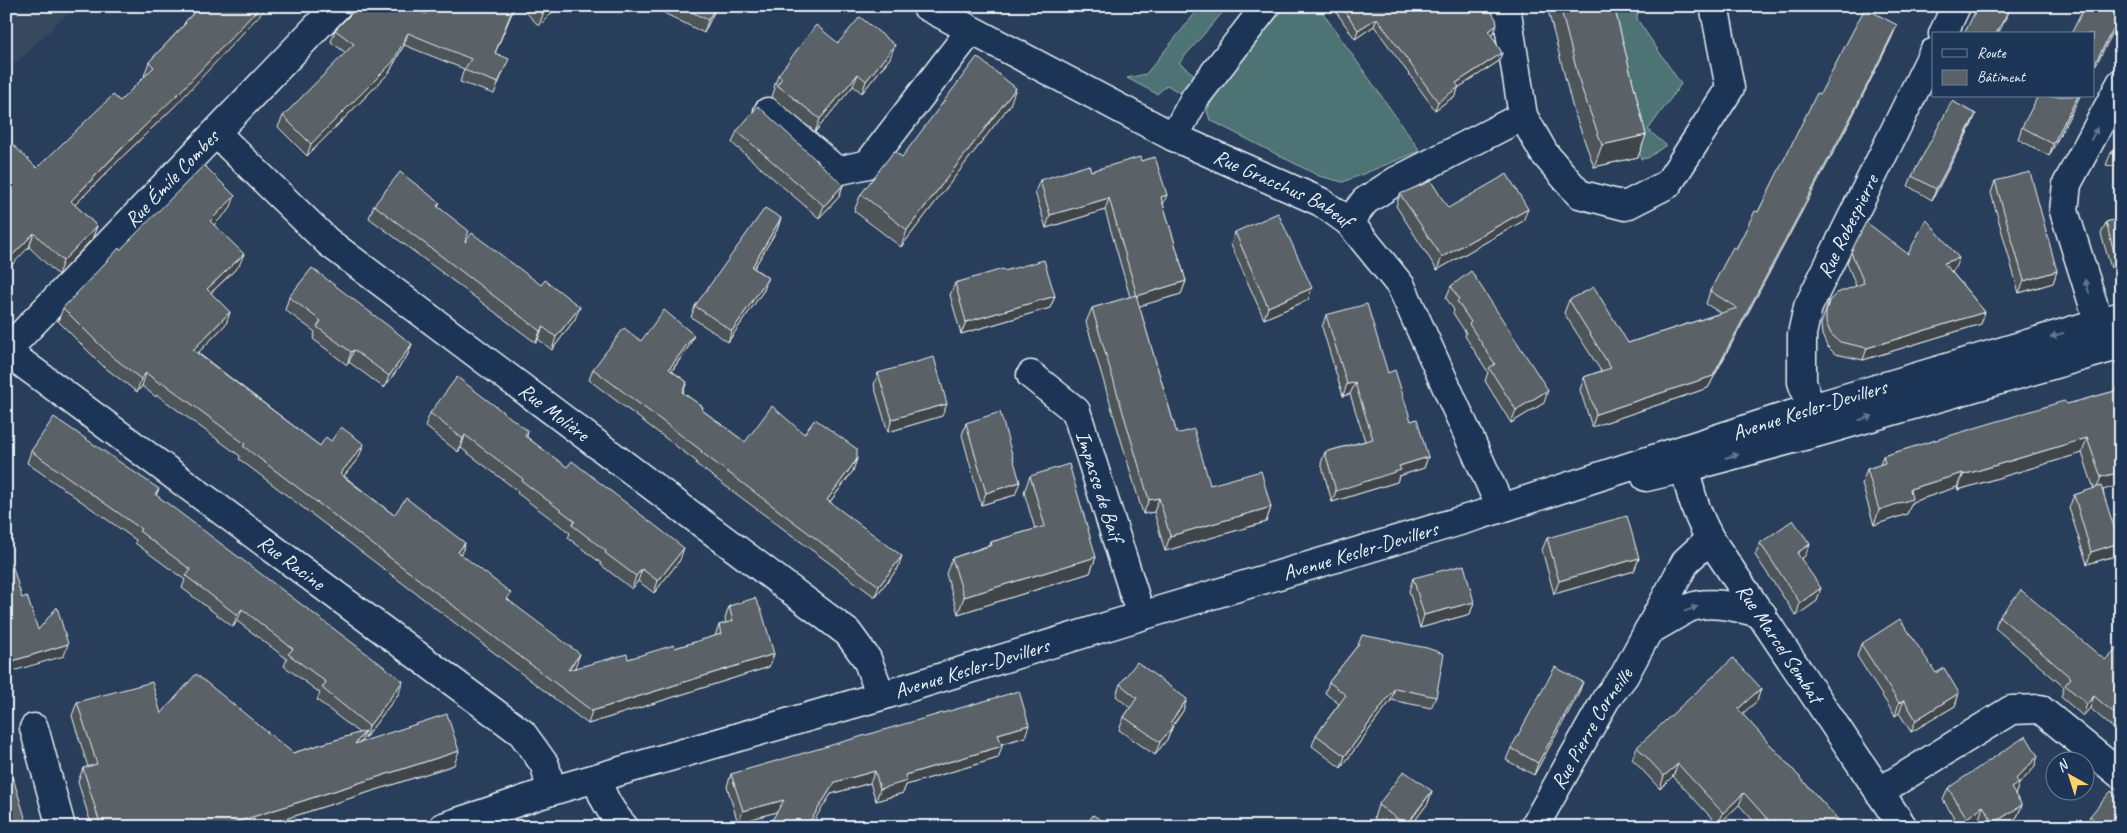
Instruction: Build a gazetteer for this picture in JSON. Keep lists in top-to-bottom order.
{
  "streets": {
    "street": [
      "Rue Émile Combes",
      "Rue Gracchus Babeuf",
      "Rue Robespierre",
      "Avenue Kesler-Devillers",
      "Rue Molière",
      "Impasse de Baif",
      "Rue Racine",
      "Rue Marcel Sembat",
      "Rue Pierre Corneille"
    ]
  },
  "crossings": [
    ["Rue Émile Combes", "Rue Molière"],
    ["Rue Émile Combes", "Rue Racine"],
    ["Rue Gracchus Babeuf", "Avenue Kesler-Devillers"],
    ["Rue Robespierre", "Avenue Kesler-Devillers"],
    ["Avenue Kesler-Devillers", "Rue Molière"],
    ["Avenue Kesler-Devillers", "Impasse de Baif"],
    ["Avenue Kesler-Devillers", "Rue Racine"],
    ["Avenue Kesler-Devillers", "Rue Marcel Sembat"],
    ["Rue Marcel Sembat", "Rue Pierre Corneille"]
  ],
  "legend": ["Route", "Bâtiment"],
  "north": "top left"
}
